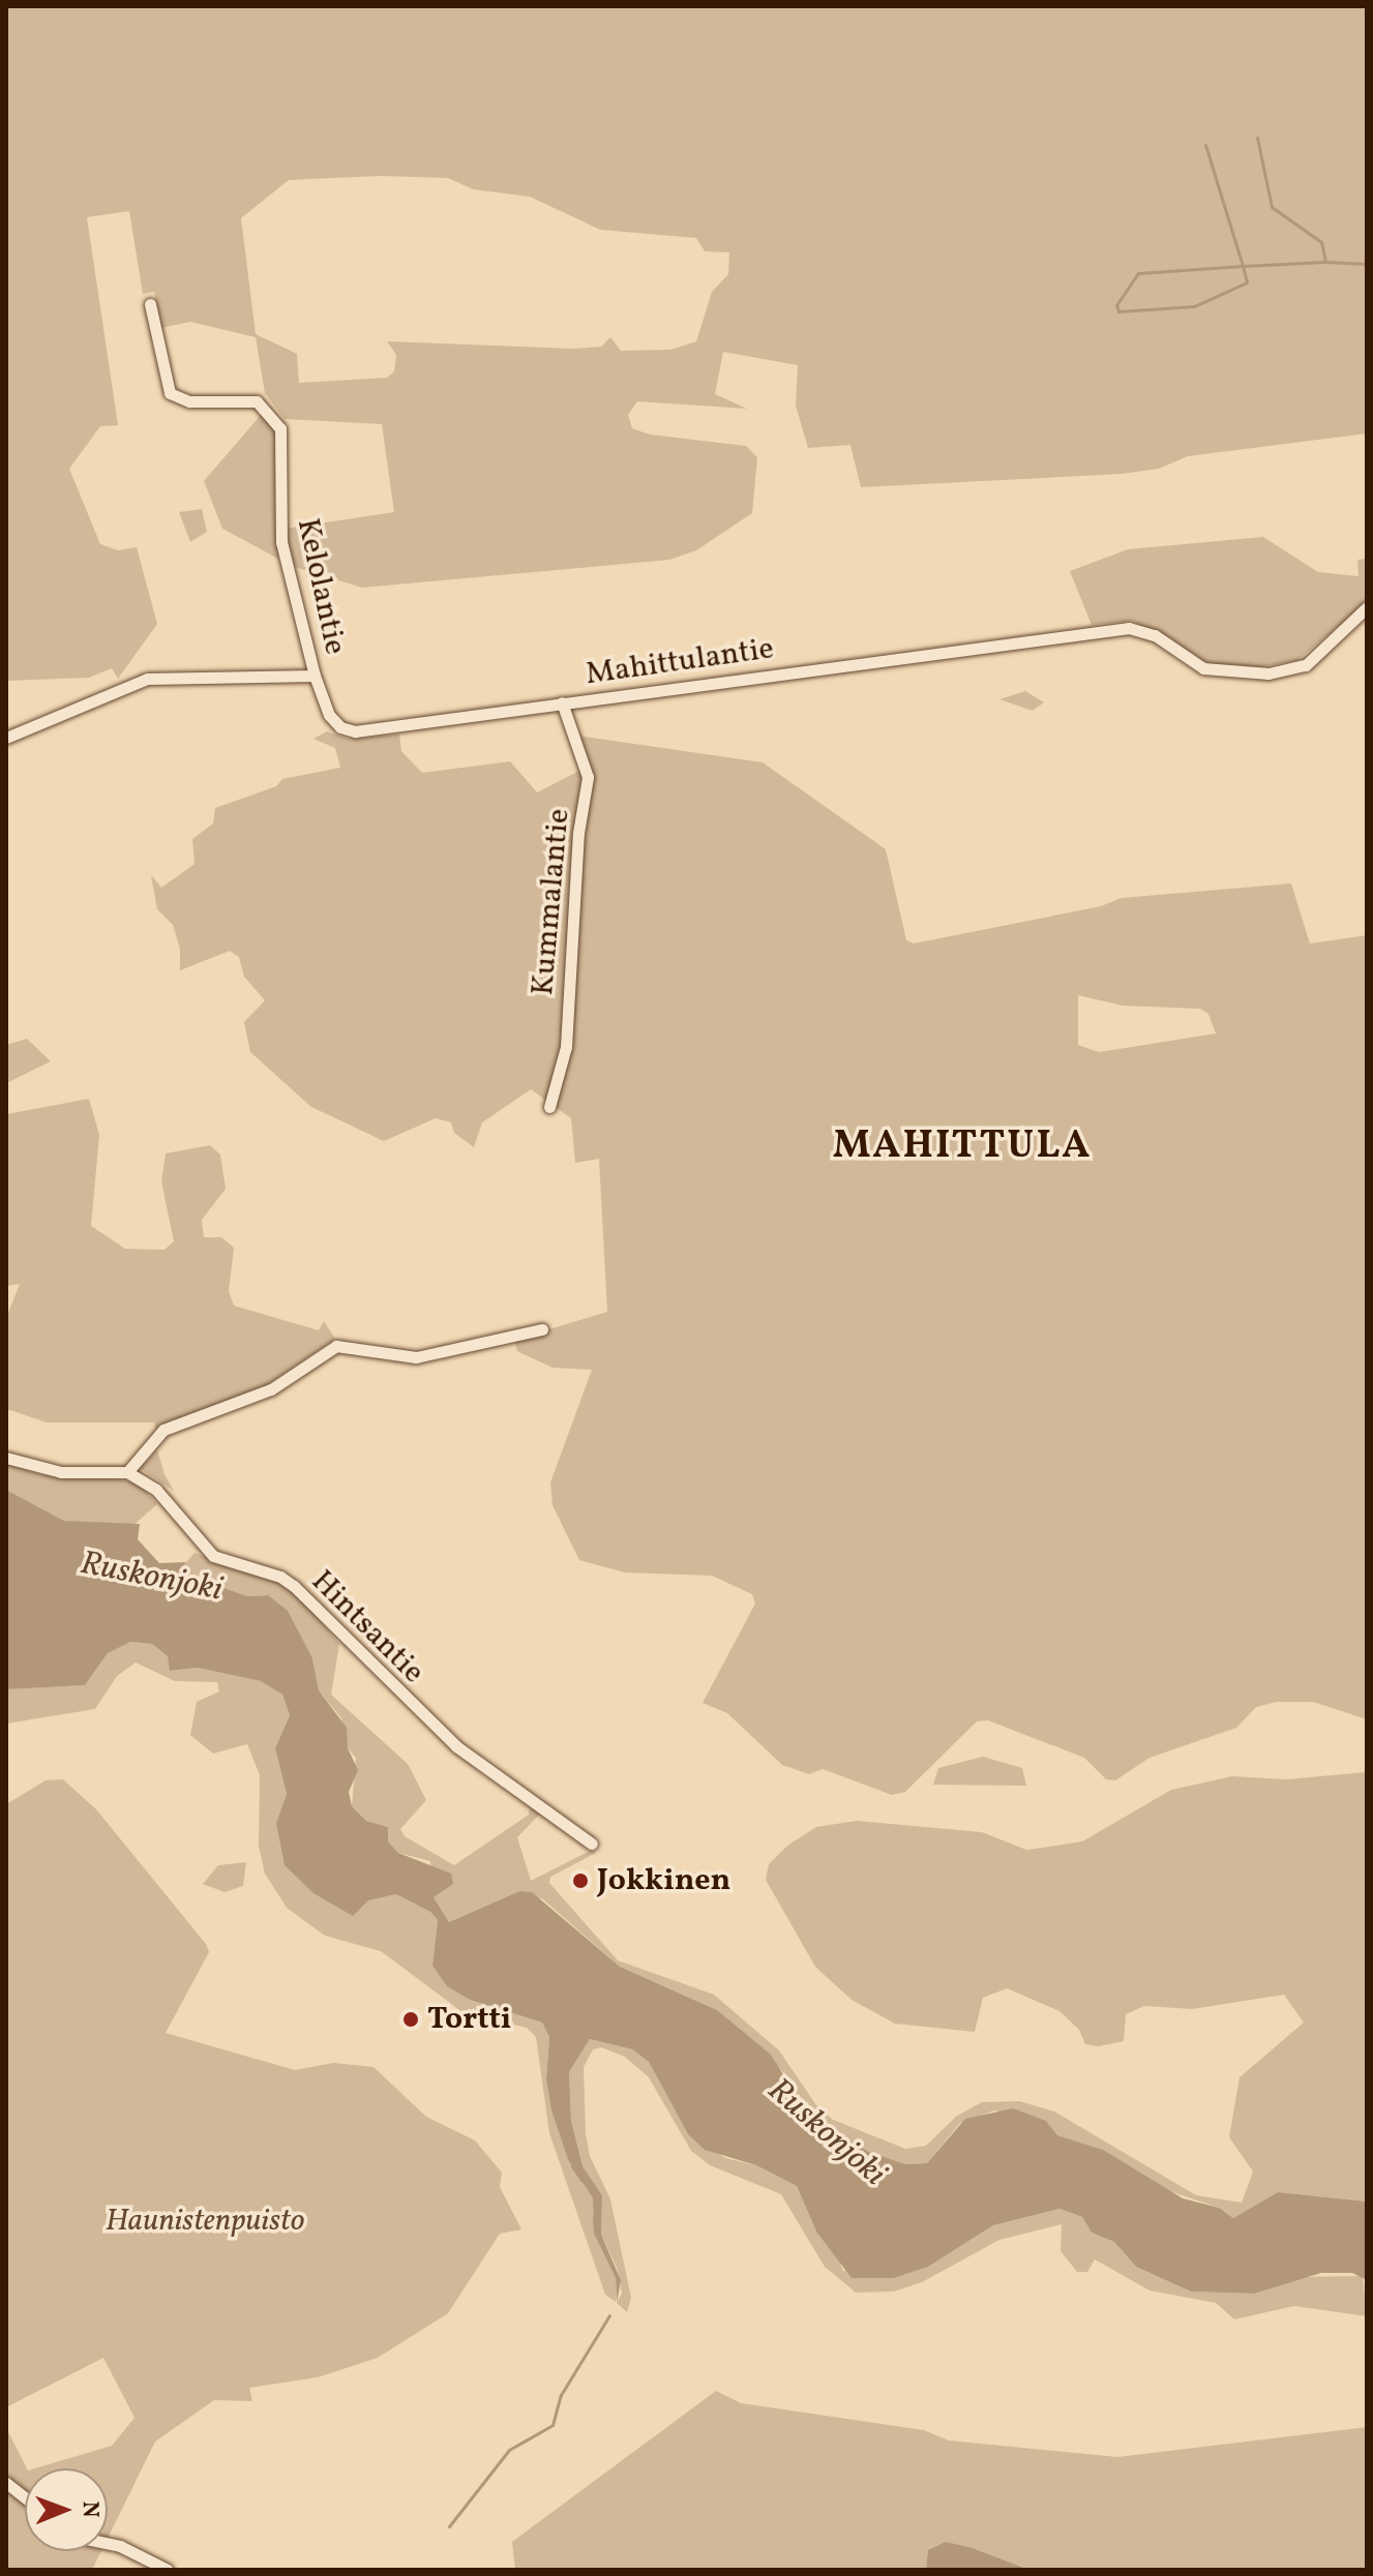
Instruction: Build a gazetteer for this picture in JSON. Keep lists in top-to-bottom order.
{
  "streets": {
    "street": [
      "Kelolantie",
      "Mahittulantie",
      "Kummalantie",
      "Hintsantie"
    ]
  },
  "crossings": [
    ["Kelolantie", "Mahittulantie"],
    ["Mahittulantie", "Kummalantie"]
  ],
  "districts": ["MAHITTULA"],
  "water": ["Ruskonjoki"],
  "parks": ["Haunistenpuisto"],
  "places": ["Jokkinen", "Tortti"],
  "north": "right"
}
